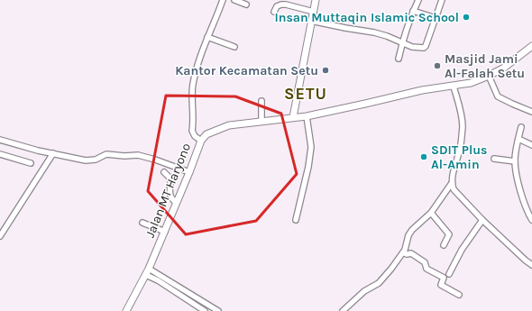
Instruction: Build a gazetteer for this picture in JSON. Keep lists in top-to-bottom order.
{
  "streets": {
    "main road": ["Jalan MT Haryono"]
  },
  "districts": ["SETU"],
  "places": [
    "Insan Muttaqin Islamic School",
    "Masjid Jami Al-Falah Setu",
    "Kantor Kecamatan Setu",
    "SDIT Plus Al-Amin"
  ]
}
